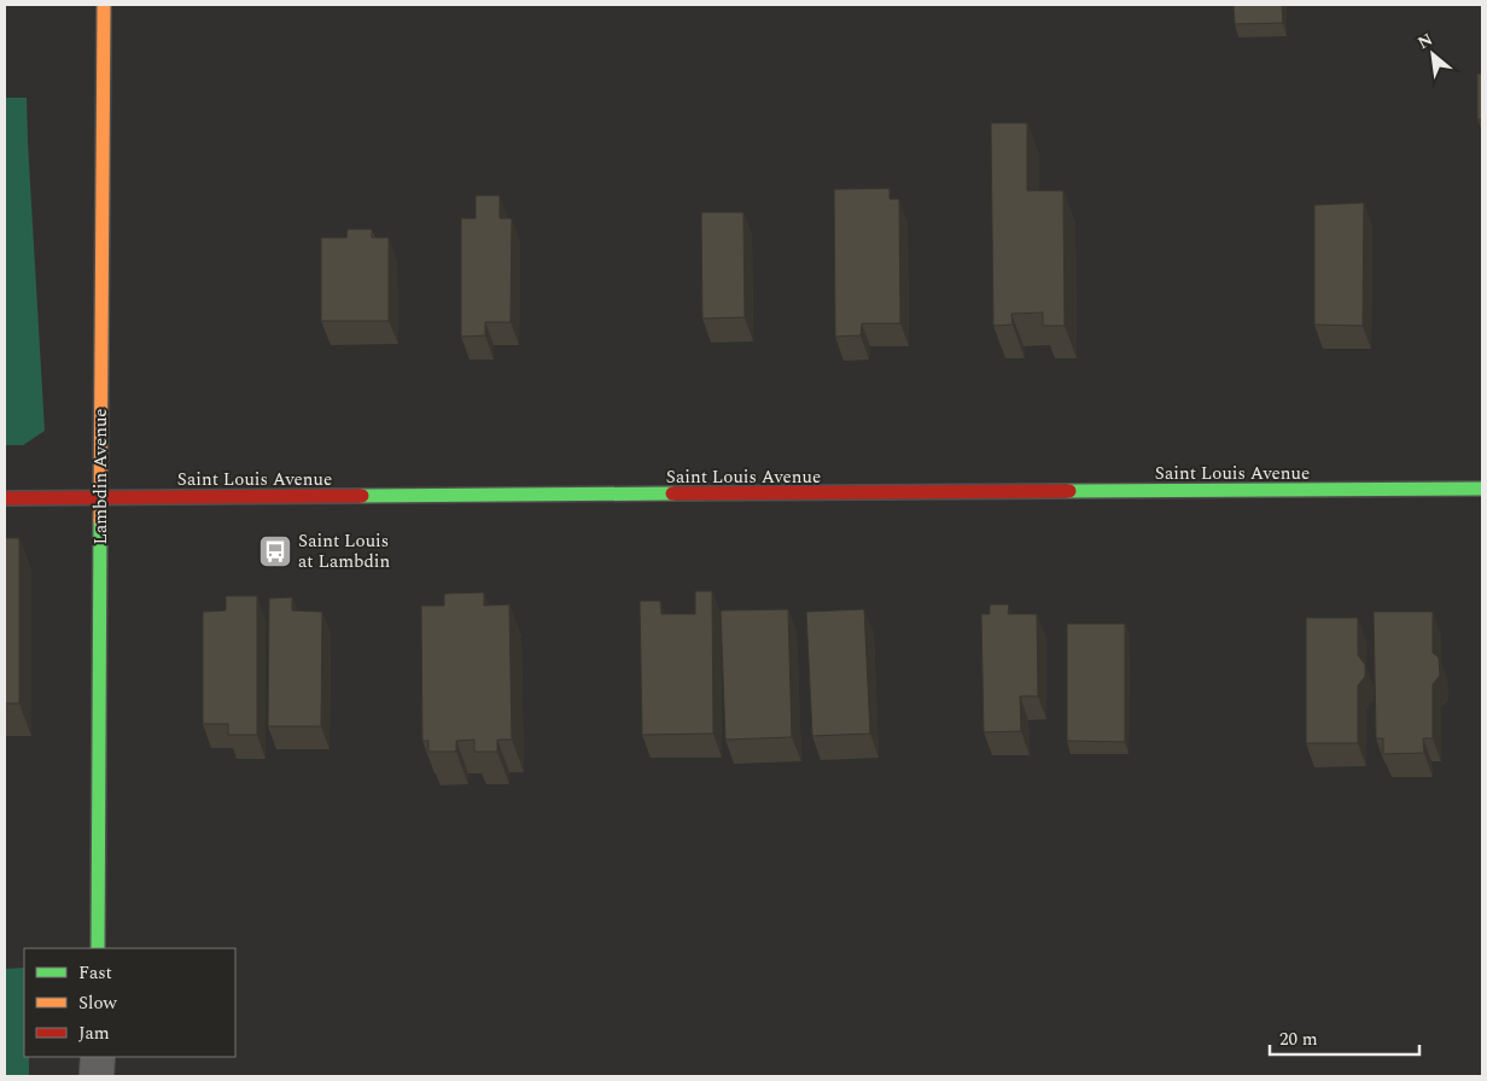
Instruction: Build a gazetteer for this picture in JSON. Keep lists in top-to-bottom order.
{
  "streets": {
    "street": ["Saint Louis Avenue", "Lambdin Avenue"]
  },
  "crossings": [
    ["Saint Louis Avenue", "Lambdin Avenue"]
  ],
  "places": {
    "bus stop": ["Saint Louis at Lambdin"]
  },
  "legend": ["Fast", "Slow", "Jam"],
  "scale_bar": "20 m",
  "north": "top left"
}
